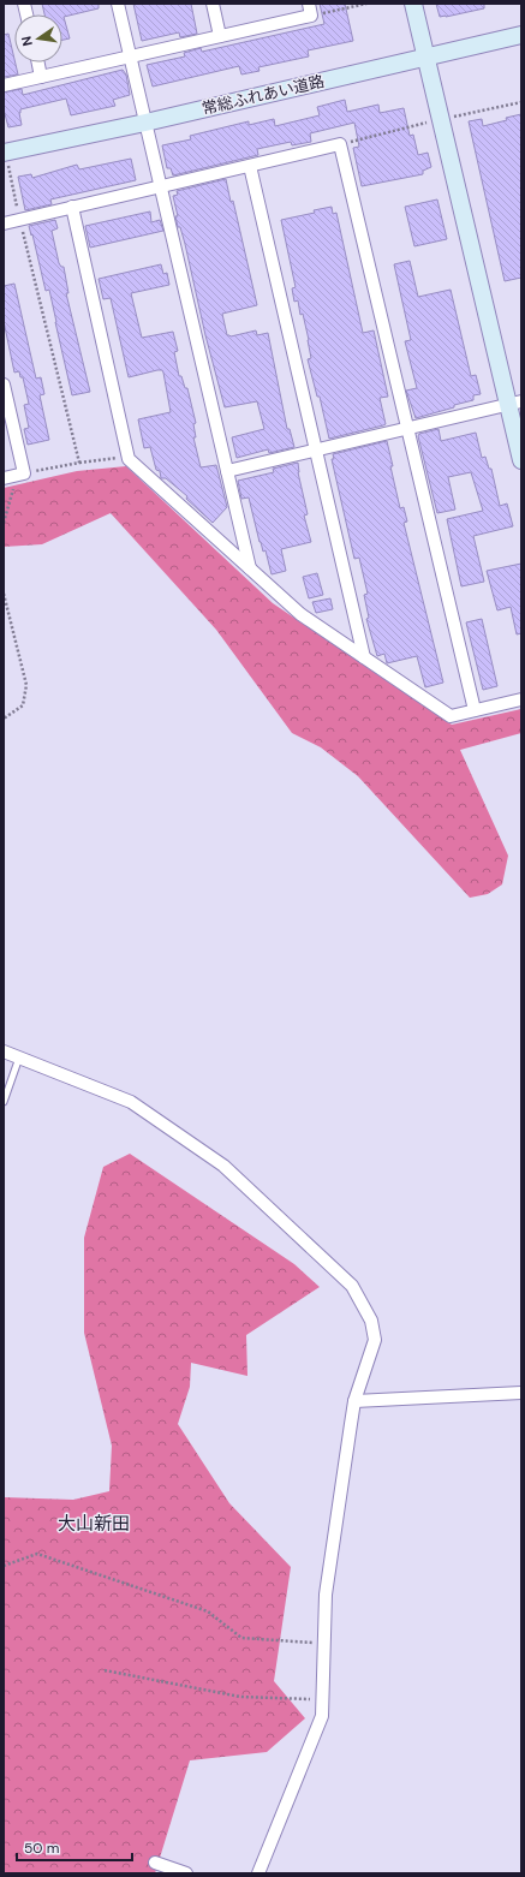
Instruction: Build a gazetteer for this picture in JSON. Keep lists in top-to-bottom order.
{
  "streets": {
    "street": ["常総ふれあい道路"]
  },
  "districts": ["大山新田"],
  "scale_bar": "50 m",
  "north": "left"
}
